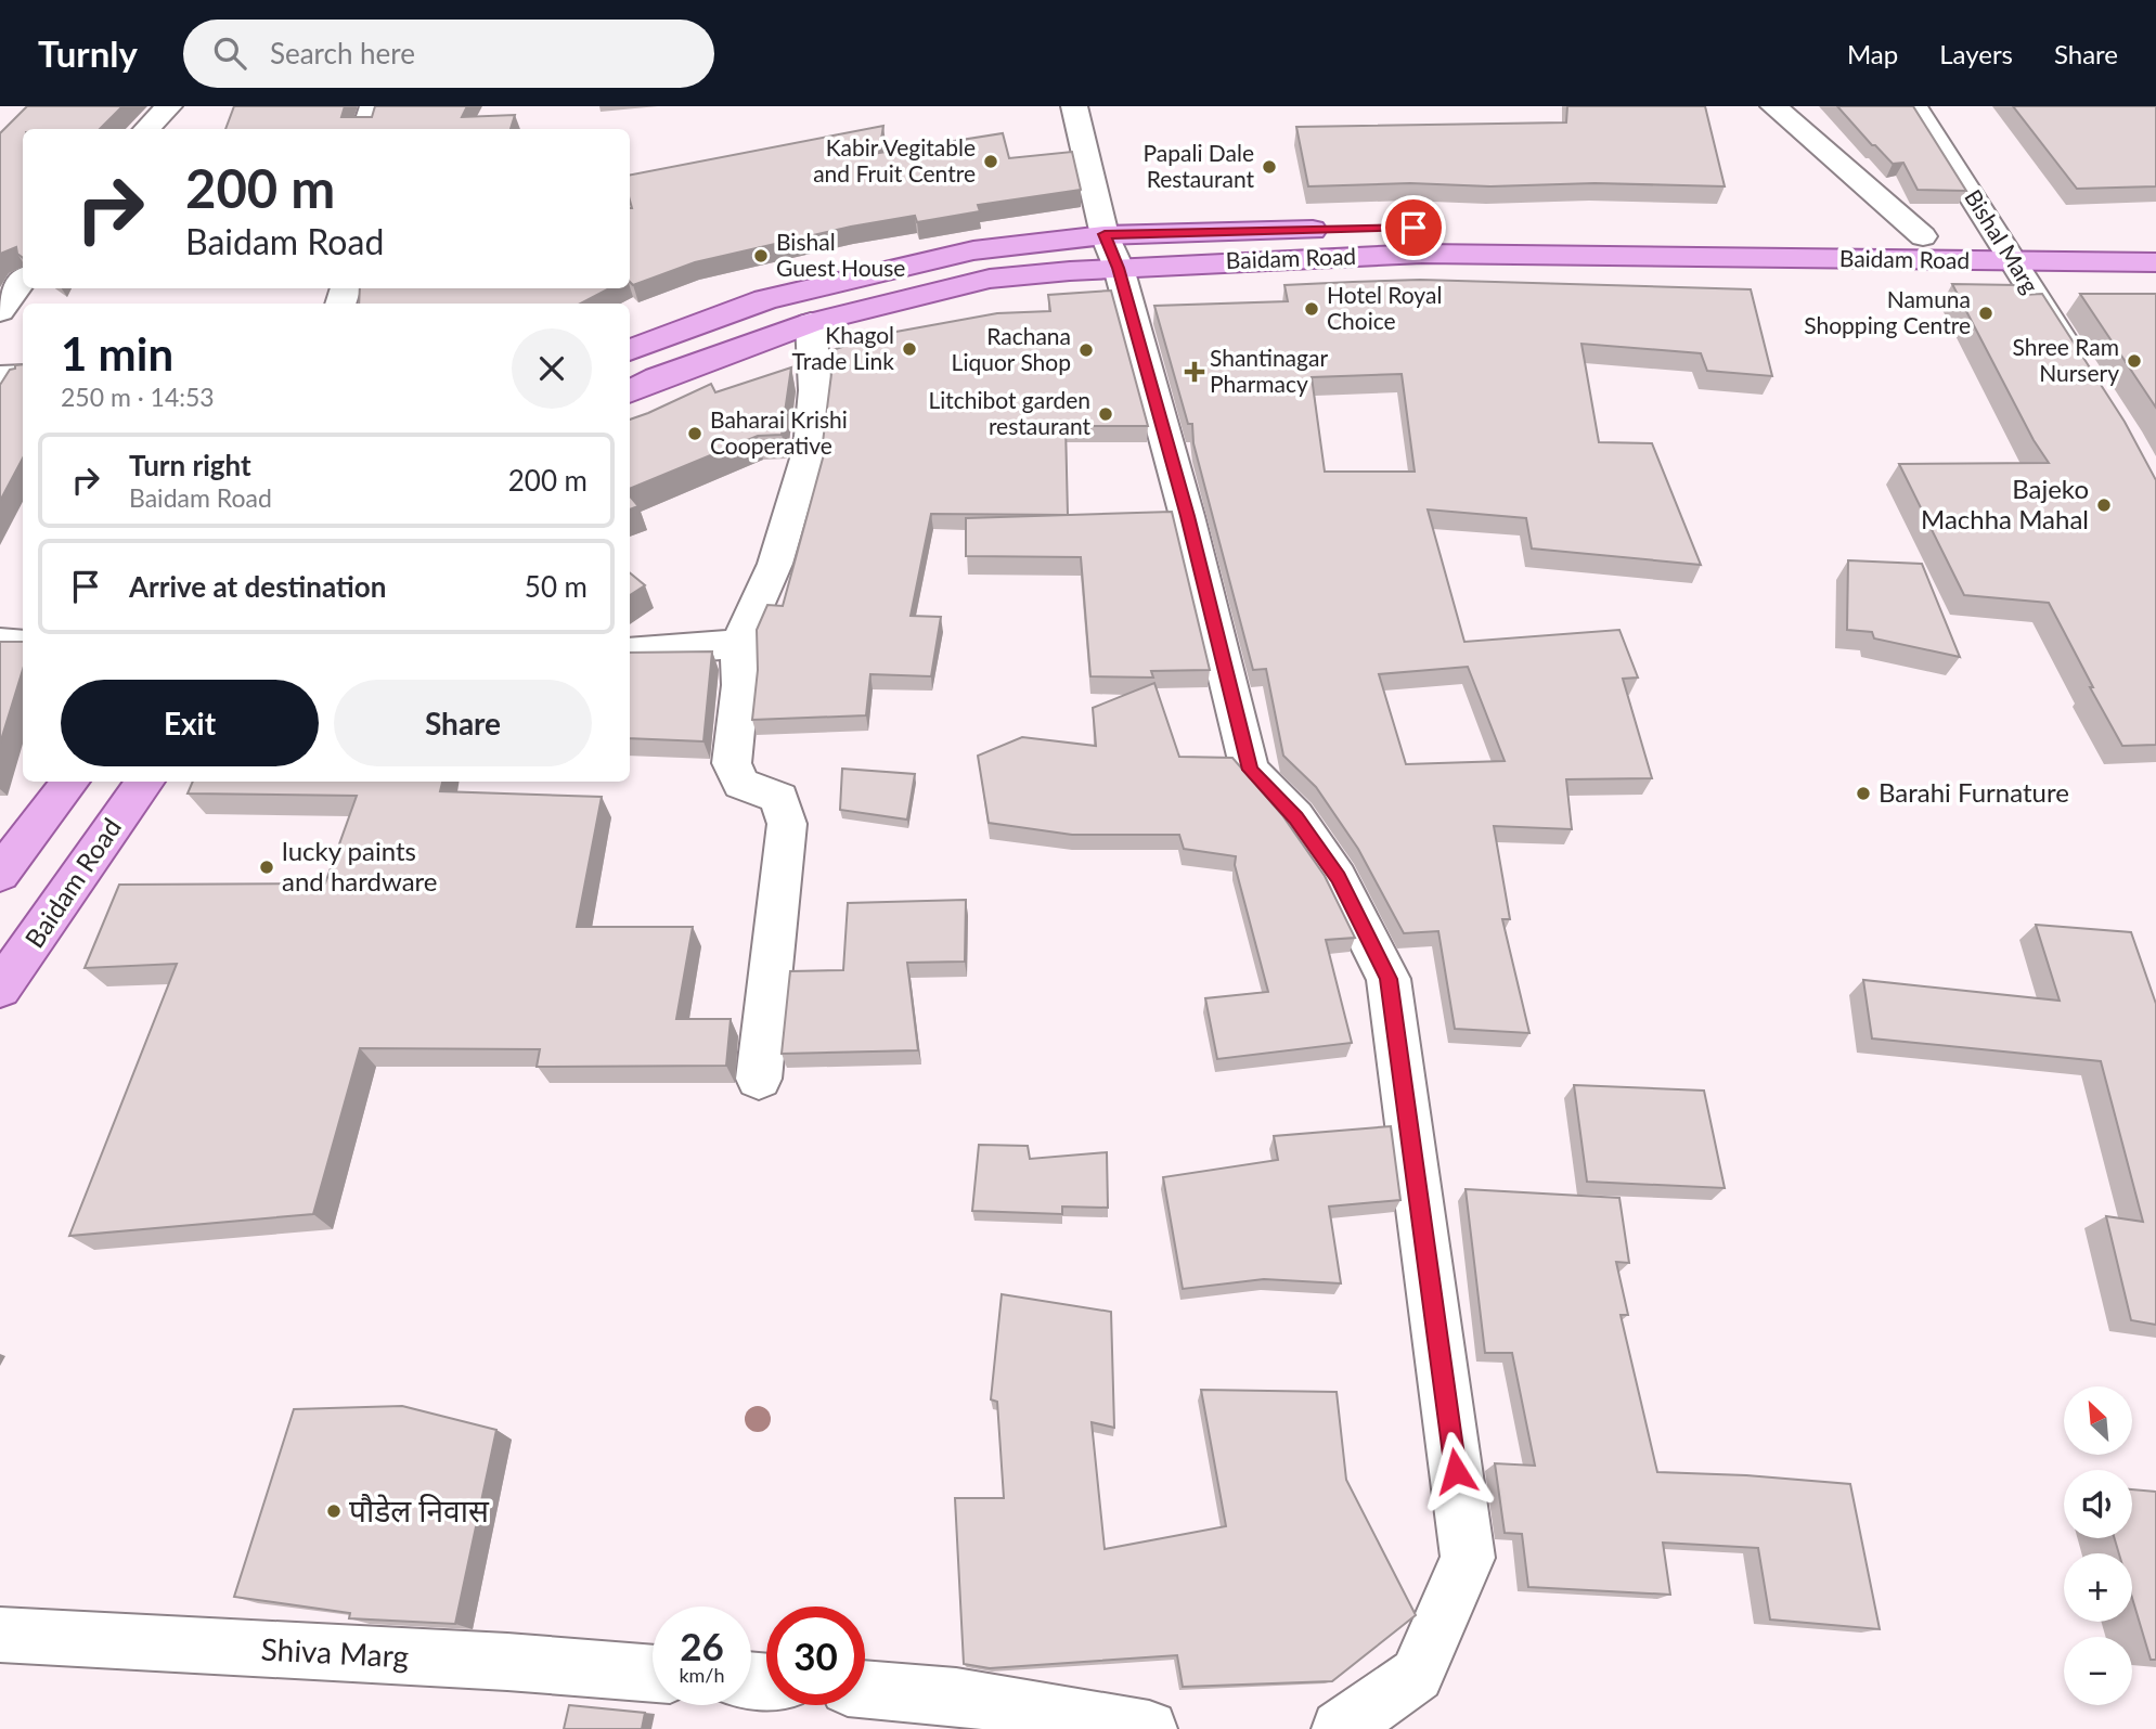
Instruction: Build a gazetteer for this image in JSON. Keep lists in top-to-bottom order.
{
  "streets": {
    "main road": ["Baidam Road"],
    "street": ["Bishal Marg", "Shiva Marg"]
  },
  "crossings": [
    ["Bishal Marg", "Baidam Road"]
  ],
  "places": {
    "other": [
      "Kabir Vegitable and Fruit Centre",
      "Papali Dale Restaurant",
      "Bishal Guest House",
      "Hotel Royal Choice",
      "Namuna Shopping Centre",
      "Khagol Trade Link",
      "Rachana Liquor Shop",
      "Shree Ram Nursery",
      "Litchibot garden restaurant",
      "Baharai Krishi Cooperative",
      "Bajeko Machha Mahal",
      "Barahi Furnature",
      "lucky paints and hardware",
      "पौडेल निवास"
    ],
    "health": ["Shantinagar Pharmacy"]
  },
  "north": "top left",
  "page": {
    "header": "Turnly",
    "search": "Search here",
    "nav": ["Map", "Layers", "Share"],
    "turn": ["200 m", "Baidam Road"],
    "heading": ["1 min", "250 m · 14:53"],
    "list": [
      {
        "name": "Turn right",
        "note": "Baidam Road",
        "value": "200 m"
      },
      {
        "name": "Arrive at destination",
        "value": "50 m"
      }
    ],
    "buttons": ["Exit", "Share"],
    "map_buttons": ["+", "−"],
    "speed": "26 km/h",
    "limit": "30"
  }
}
